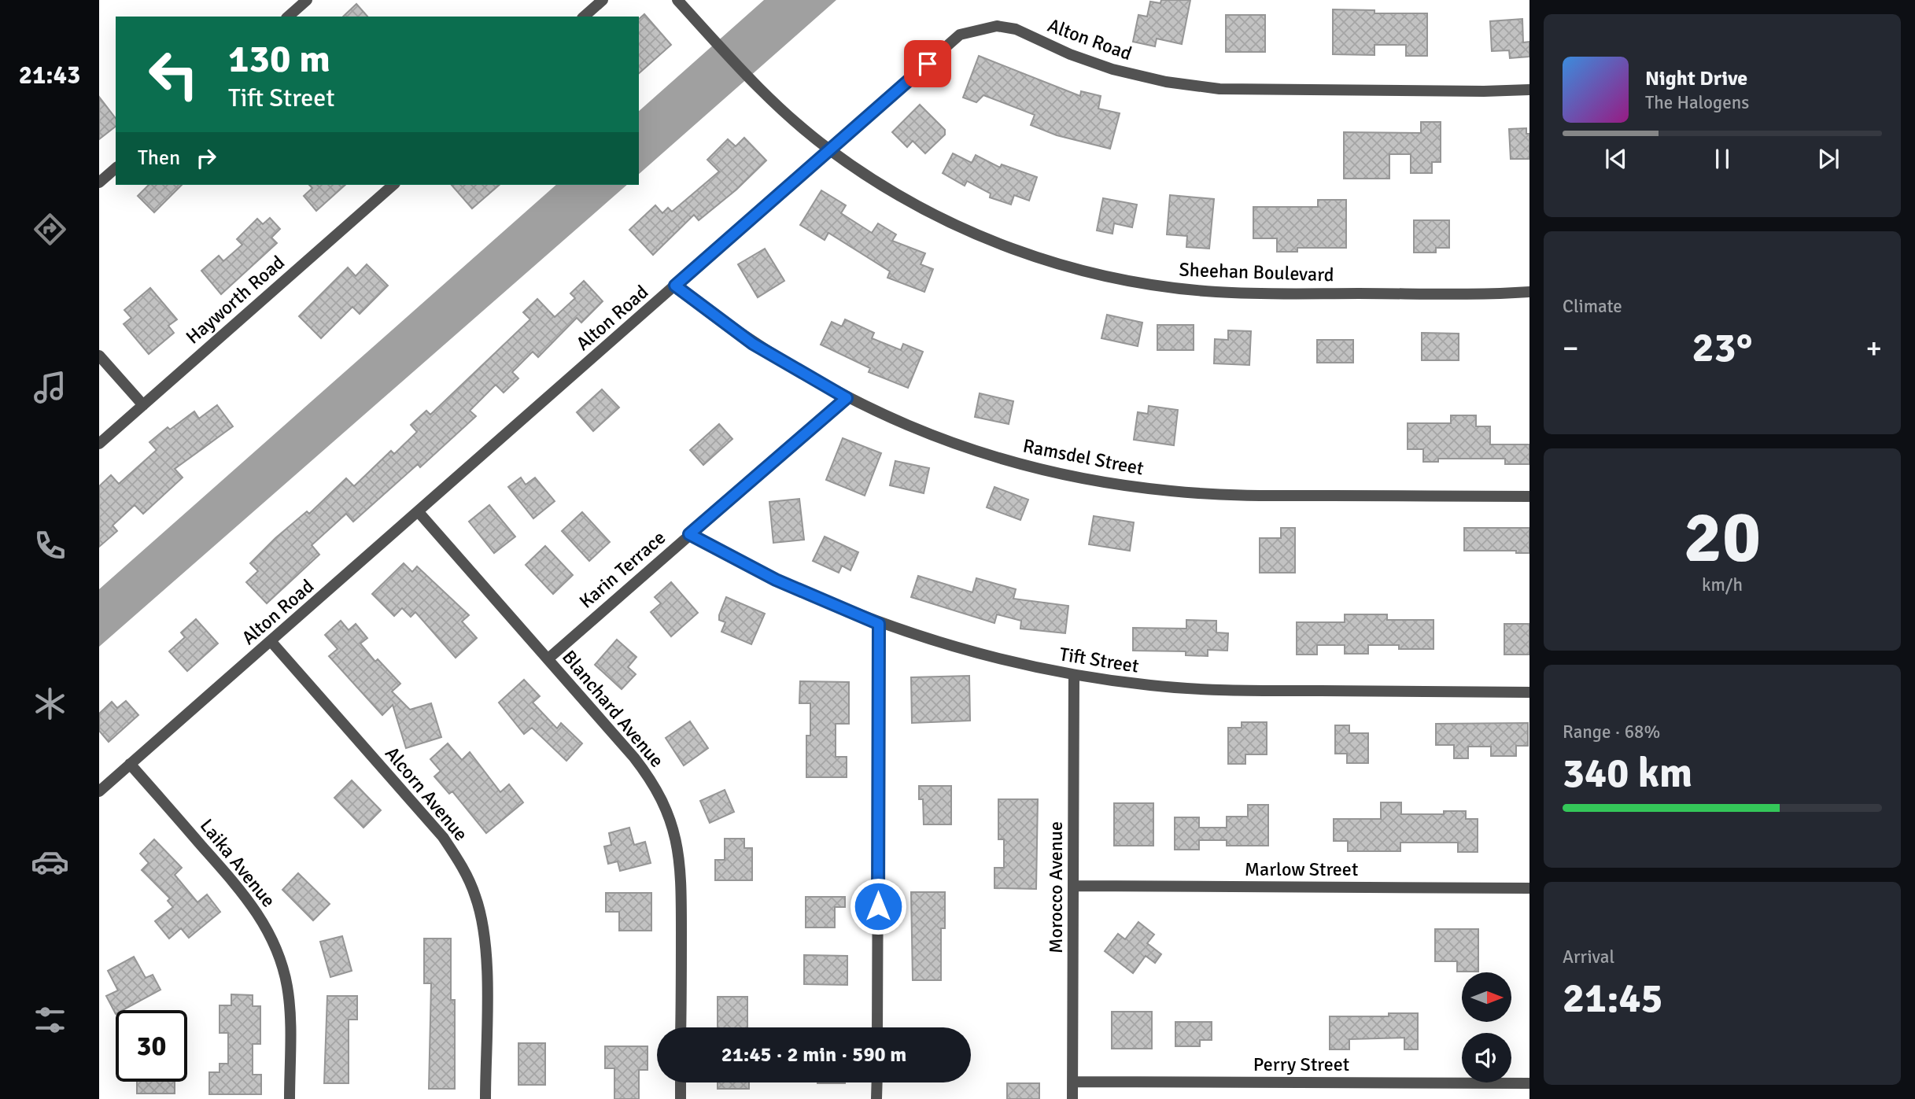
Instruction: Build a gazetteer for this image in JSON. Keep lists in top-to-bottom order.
{
  "streets": {
    "street": [
      "Alton Road",
      "Sheehan Boulevard",
      "Hayworth Road",
      "Ramsdel Street",
      "Karin Terrace",
      "Tift Street",
      "Blanchard Avenue",
      "Alcorn Avenue",
      "Laika Avenue",
      "Marlow Street",
      "Morocco Avenue",
      "Perry Street"
    ]
  },
  "crossings": [
    ["Alton Road", "Sheehan Boulevard"],
    ["Alton Road", "Ramsdel Street"],
    ["Alton Road", "Blanchard Avenue"],
    ["Alton Road", "Alcorn Avenue"],
    ["Alton Road", "Laika Avenue"],
    ["Ramsdel Street", "Karin Terrace"],
    ["Karin Terrace", "Tift Street"],
    ["Karin Terrace", "Blanchard Avenue"],
    ["Tift Street", "Morocco Avenue"],
    ["Marlow Street", "Morocco Avenue"],
    ["Morocco Avenue", "Perry Street"]
  ],
  "north": "right",
  "page": {
    "tabs": "21:43",
    "turn": ["130 m", "Tift Street"],
    "song": ["Night Drive", "The Halogens"],
    "then": "Then",
    "tile": [
      "Climate",
      ["20", "km/h"],
      ["Range · 68%", "340 km"],
      ["Arrival", "21:45"]
    ],
    "heat": ["−", "23°", "+"],
    "limit": "30",
    "trip": "21:45 · 2 min · 590 m"
  }
}
